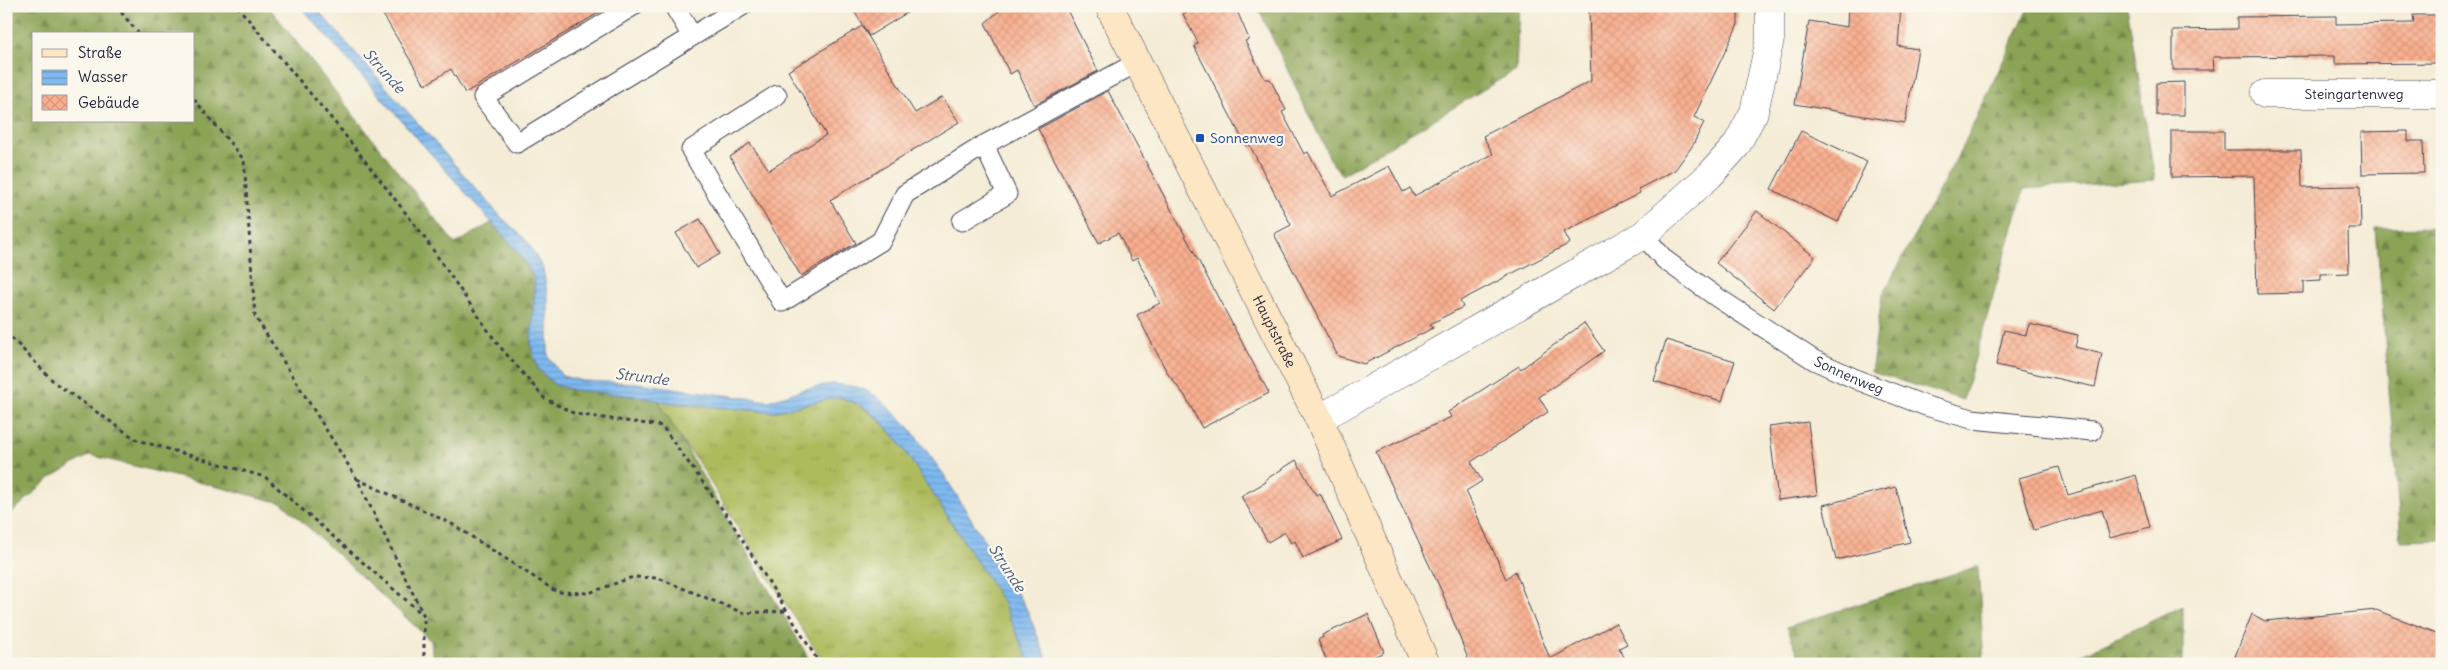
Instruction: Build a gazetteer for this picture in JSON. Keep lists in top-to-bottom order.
{
  "streets": {
    "main road": ["Hauptstraße"],
    "street": ["Steingartenweg"],
    "lane": ["Sonnenweg"]
  },
  "water": ["Strunde"],
  "places": {
    "transit": ["Sonnenweg"]
  },
  "legend": ["Straße", "Wasser", "Gebäude"]
}
